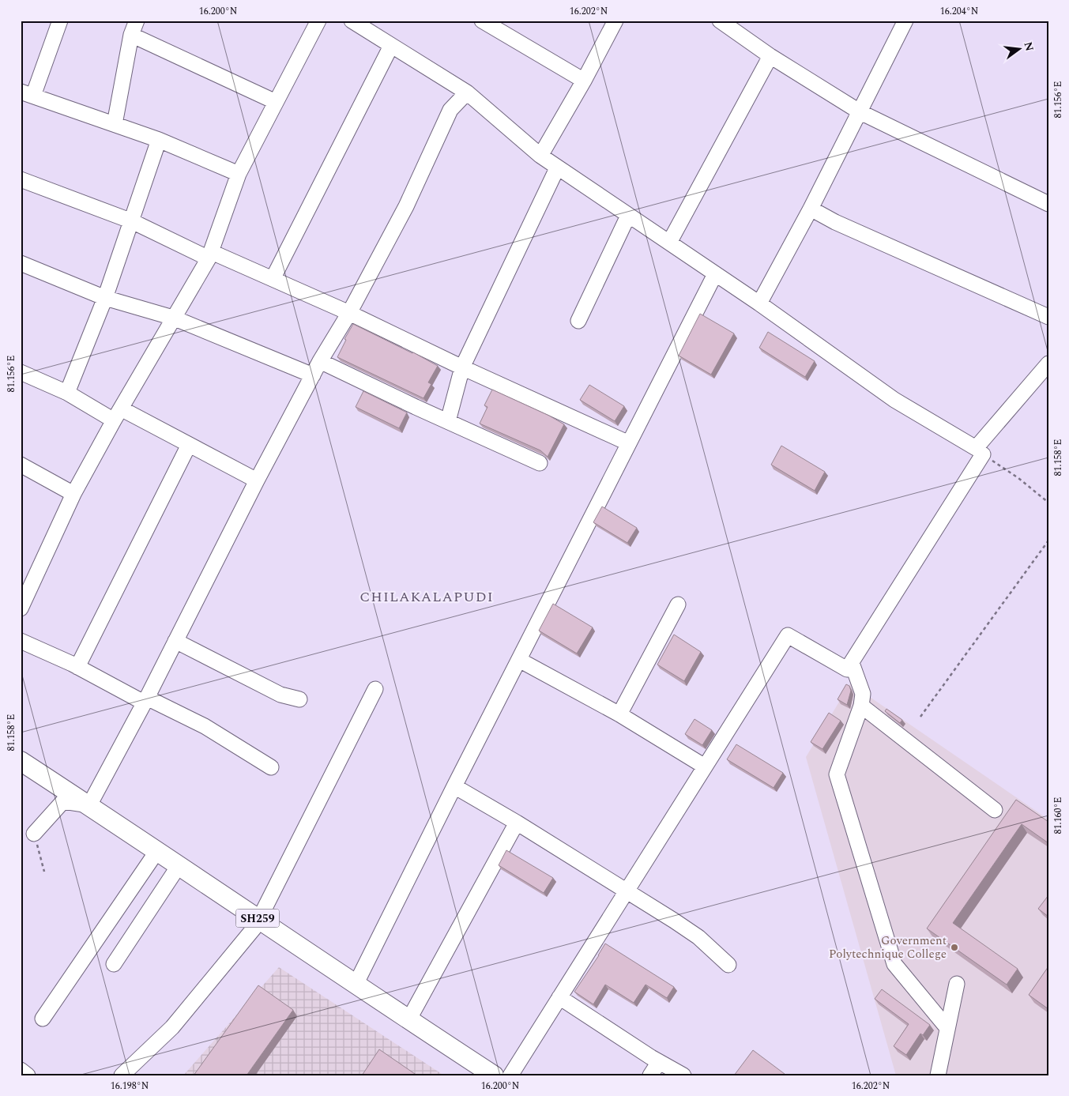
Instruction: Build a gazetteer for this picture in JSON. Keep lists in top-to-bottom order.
{
  "streets": {
    "main road": ["SH259"]
  },
  "districts": ["CHILAKALAPUDI"],
  "places": ["Government Polytechnique College"],
  "north": "right",
  "coordinates": [
    "16.200°N",
    "16.202°N",
    "16.204°N",
    "81.156°E",
    "81.158°E",
    "81.160°E",
    "16.198°N"
  ]
}
